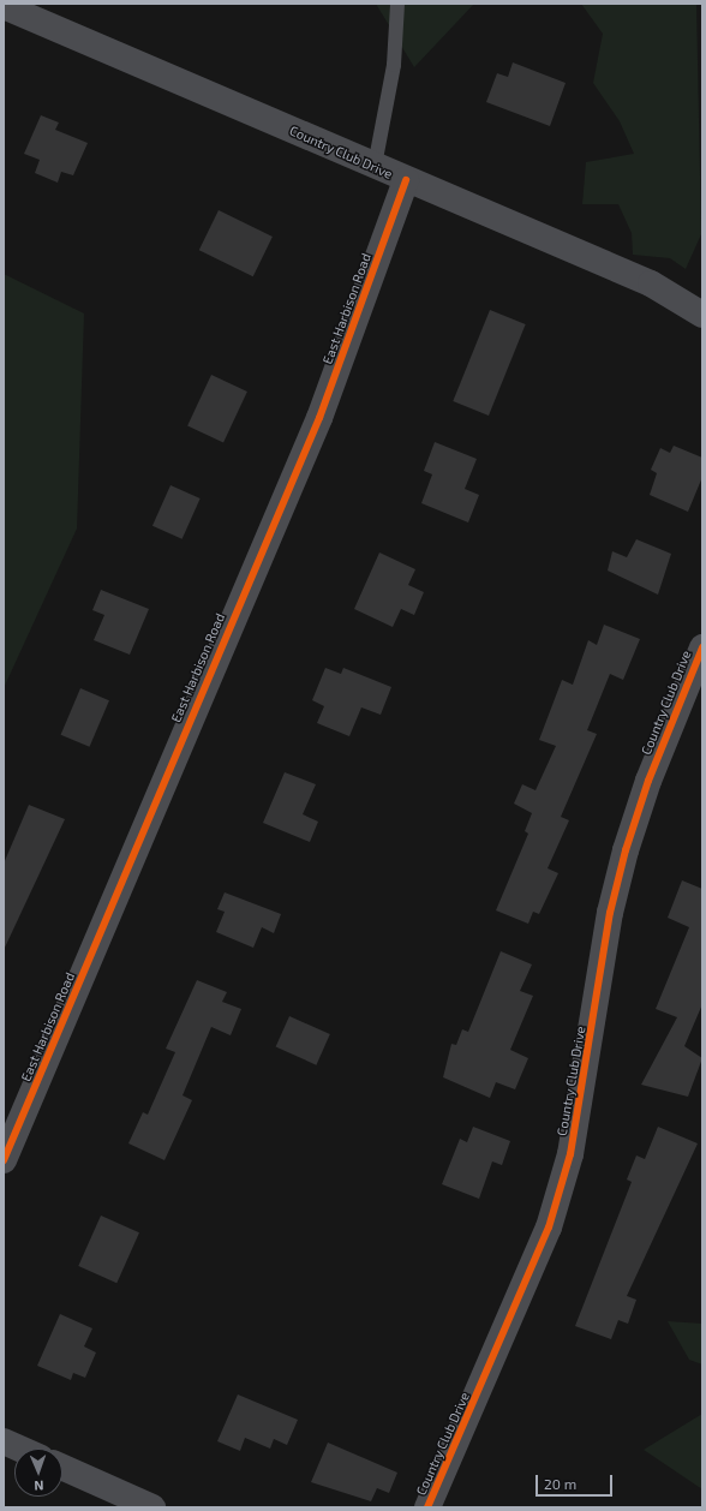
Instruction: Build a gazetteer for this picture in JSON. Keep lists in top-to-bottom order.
{
  "streets": {
    "street": ["Country Club Drive", "East Harbison Road"]
  },
  "crossings": [
    ["Country Club Drive", "East Harbison Road"]
  ],
  "scale_bar": "20 m",
  "north": "bottom"
}
